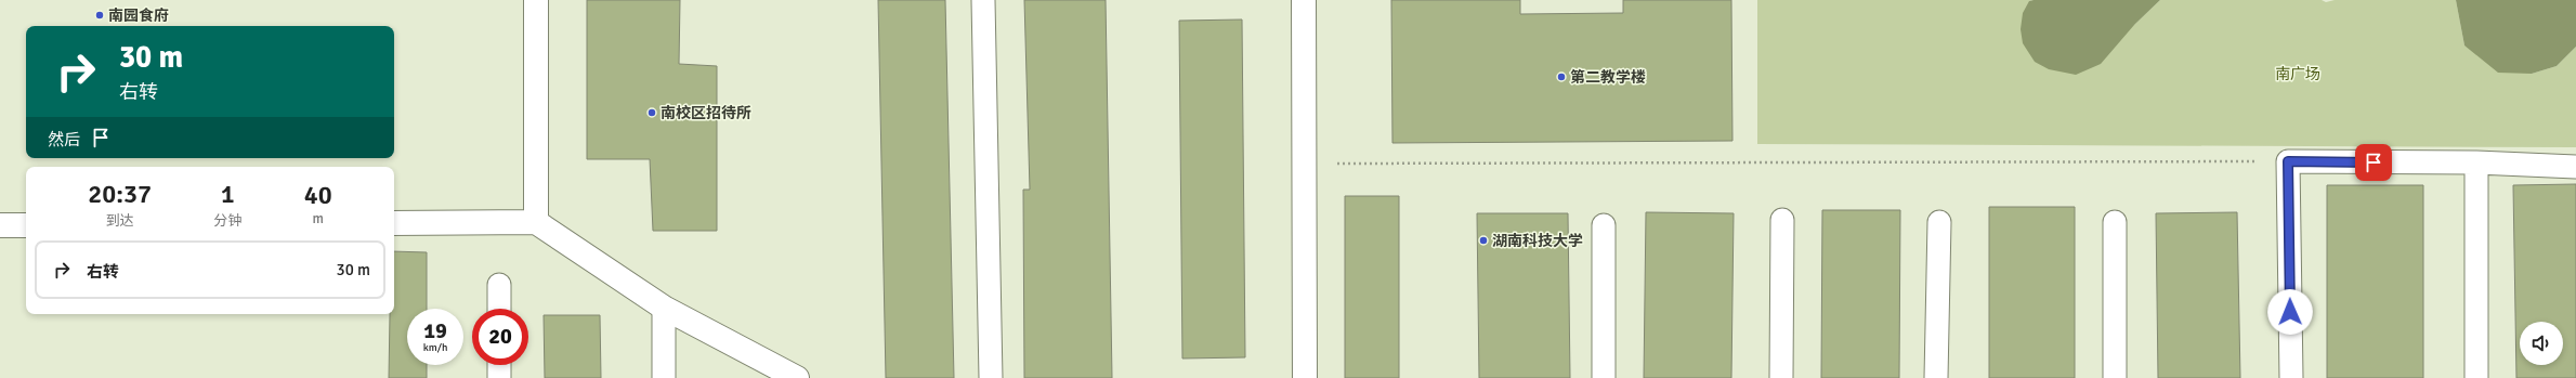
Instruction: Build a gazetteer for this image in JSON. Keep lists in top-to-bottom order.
{
  "parks": ["南广场"],
  "places": [
    "南园食府",
    "第二教学楼",
    "南校区招待所",
    "湖南科技大学"
  ],
  "page": {
    "turn": ["30 m", "右转"],
    "then": "然后",
    "eta": [
      "20:37",
      "到达",
      "1",
      "分钟",
      "40",
      "m"
    ],
    "list": [
      {
        "name": "右转",
        "value": "30 m"
      }
    ],
    "speed": "19 km/h",
    "limit": "20"
  }
}
